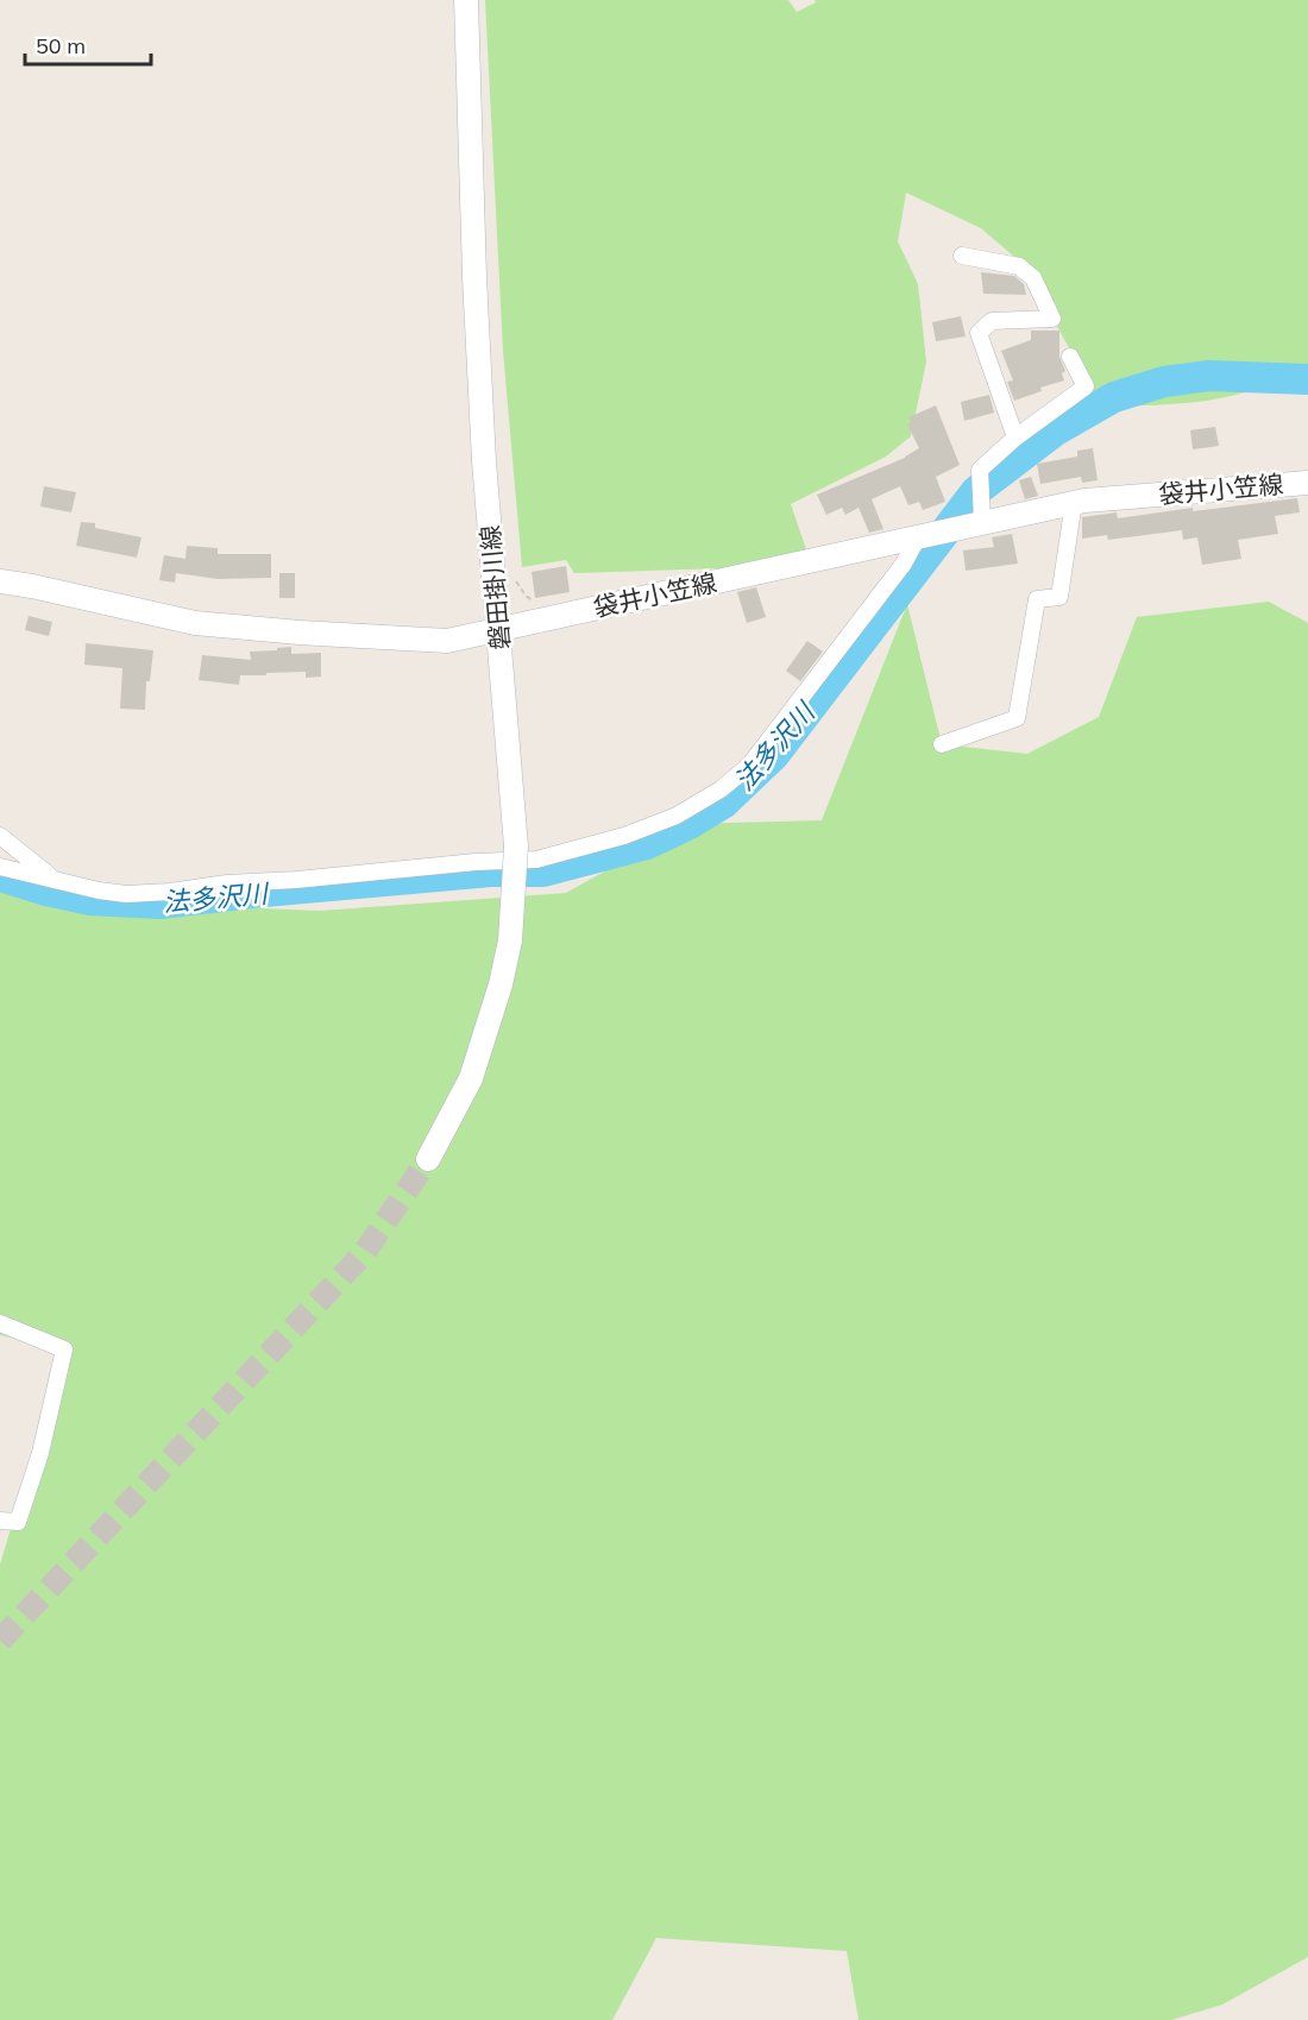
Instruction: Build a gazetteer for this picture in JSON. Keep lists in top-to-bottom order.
{
  "streets": {
    "main road": ["袋井小笠線", "磐田掛川線"]
  },
  "crossings": [
    ["袋井小笠線", "磐田掛川線"]
  ],
  "water": ["法多沢川"],
  "scale_bar": "50 m"
}
